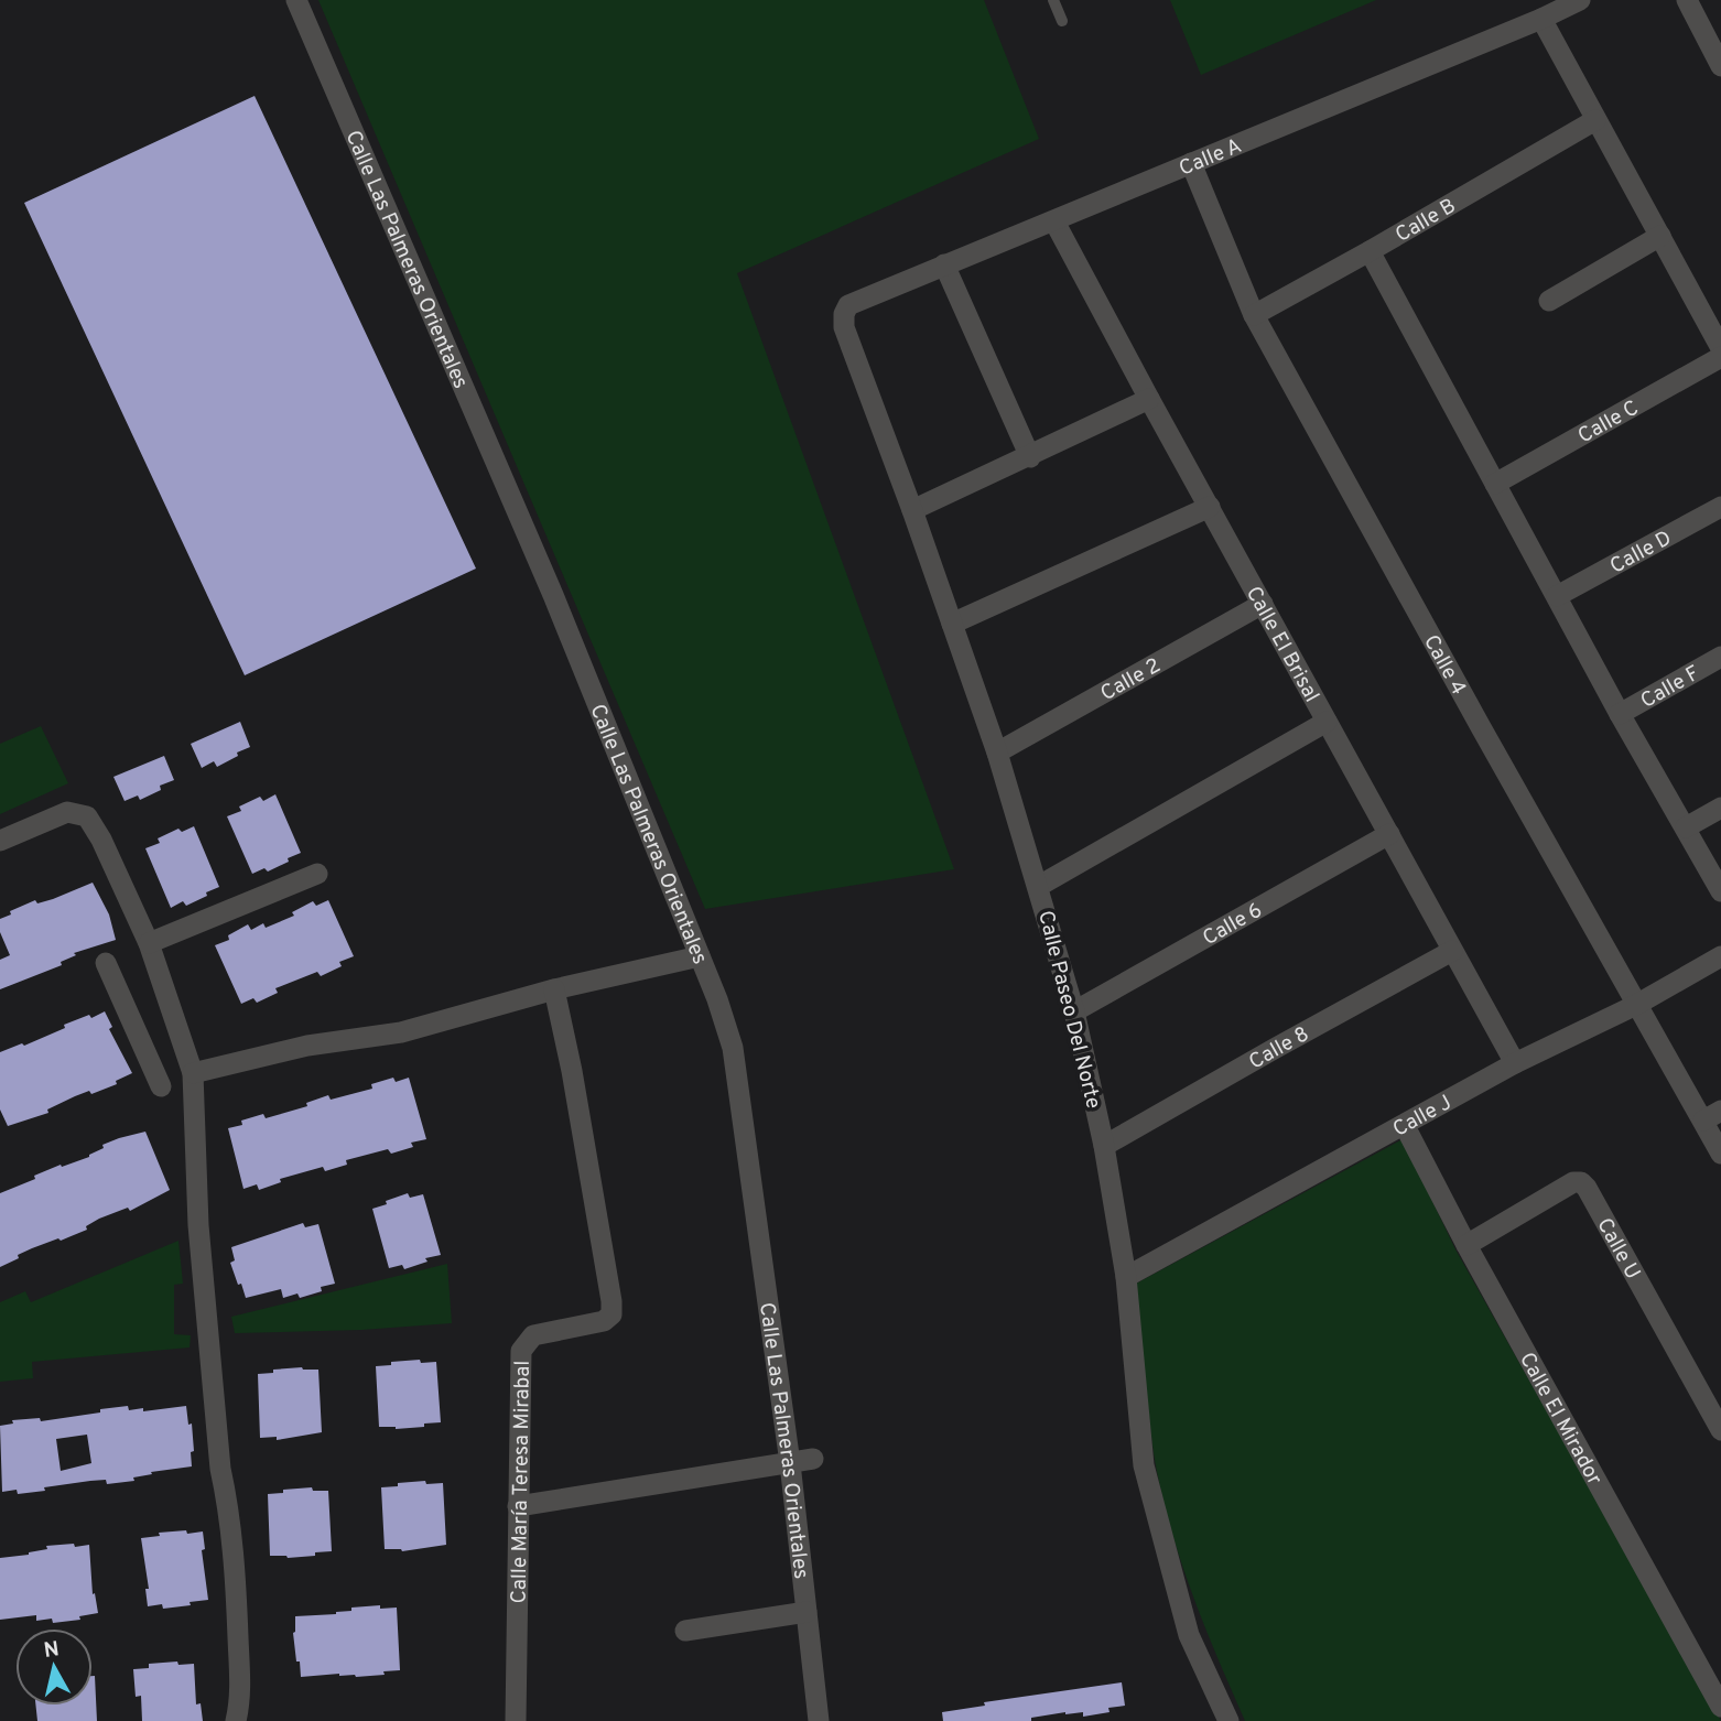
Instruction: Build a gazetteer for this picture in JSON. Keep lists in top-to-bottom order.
{
  "streets": {
    "street": [
      "Calle A",
      "Calle B",
      "Calle Las Palmeras Orientales",
      "Calle C",
      "Calle D",
      "Calle El Brisal",
      "Calle 4",
      "Calle 2",
      "Calle F",
      "Calle 6",
      "Calle Paseo Del Norte",
      "Calle 8",
      "Calle J",
      "Calle U",
      "Calle El Mirador",
      "Calle María Teresa Mirabal"
    ]
  },
  "crossings": [
    ["Calle A", "Calle El Brisal"],
    ["Calle A", "Calle 4"],
    ["Calle A", "Calle Paseo Del Norte"],
    ["Calle B", "Calle 4"],
    ["Calle El Brisal", "Calle 2"],
    ["Calle El Brisal", "Calle 6"],
    ["Calle El Brisal", "Calle 8"],
    ["Calle El Brisal", "Calle J"],
    ["Calle 4", "Calle J"],
    ["Calle 2", "Calle Paseo Del Norte"],
    ["Calle 6", "Calle Paseo Del Norte"],
    ["Calle Paseo Del Norte", "Calle 8"],
    ["Calle Paseo Del Norte", "Calle J"],
    ["Calle J", "Calle El Mirador"],
    ["Calle U", "Calle El Mirador"]
  ],
  "north": "top"
}
